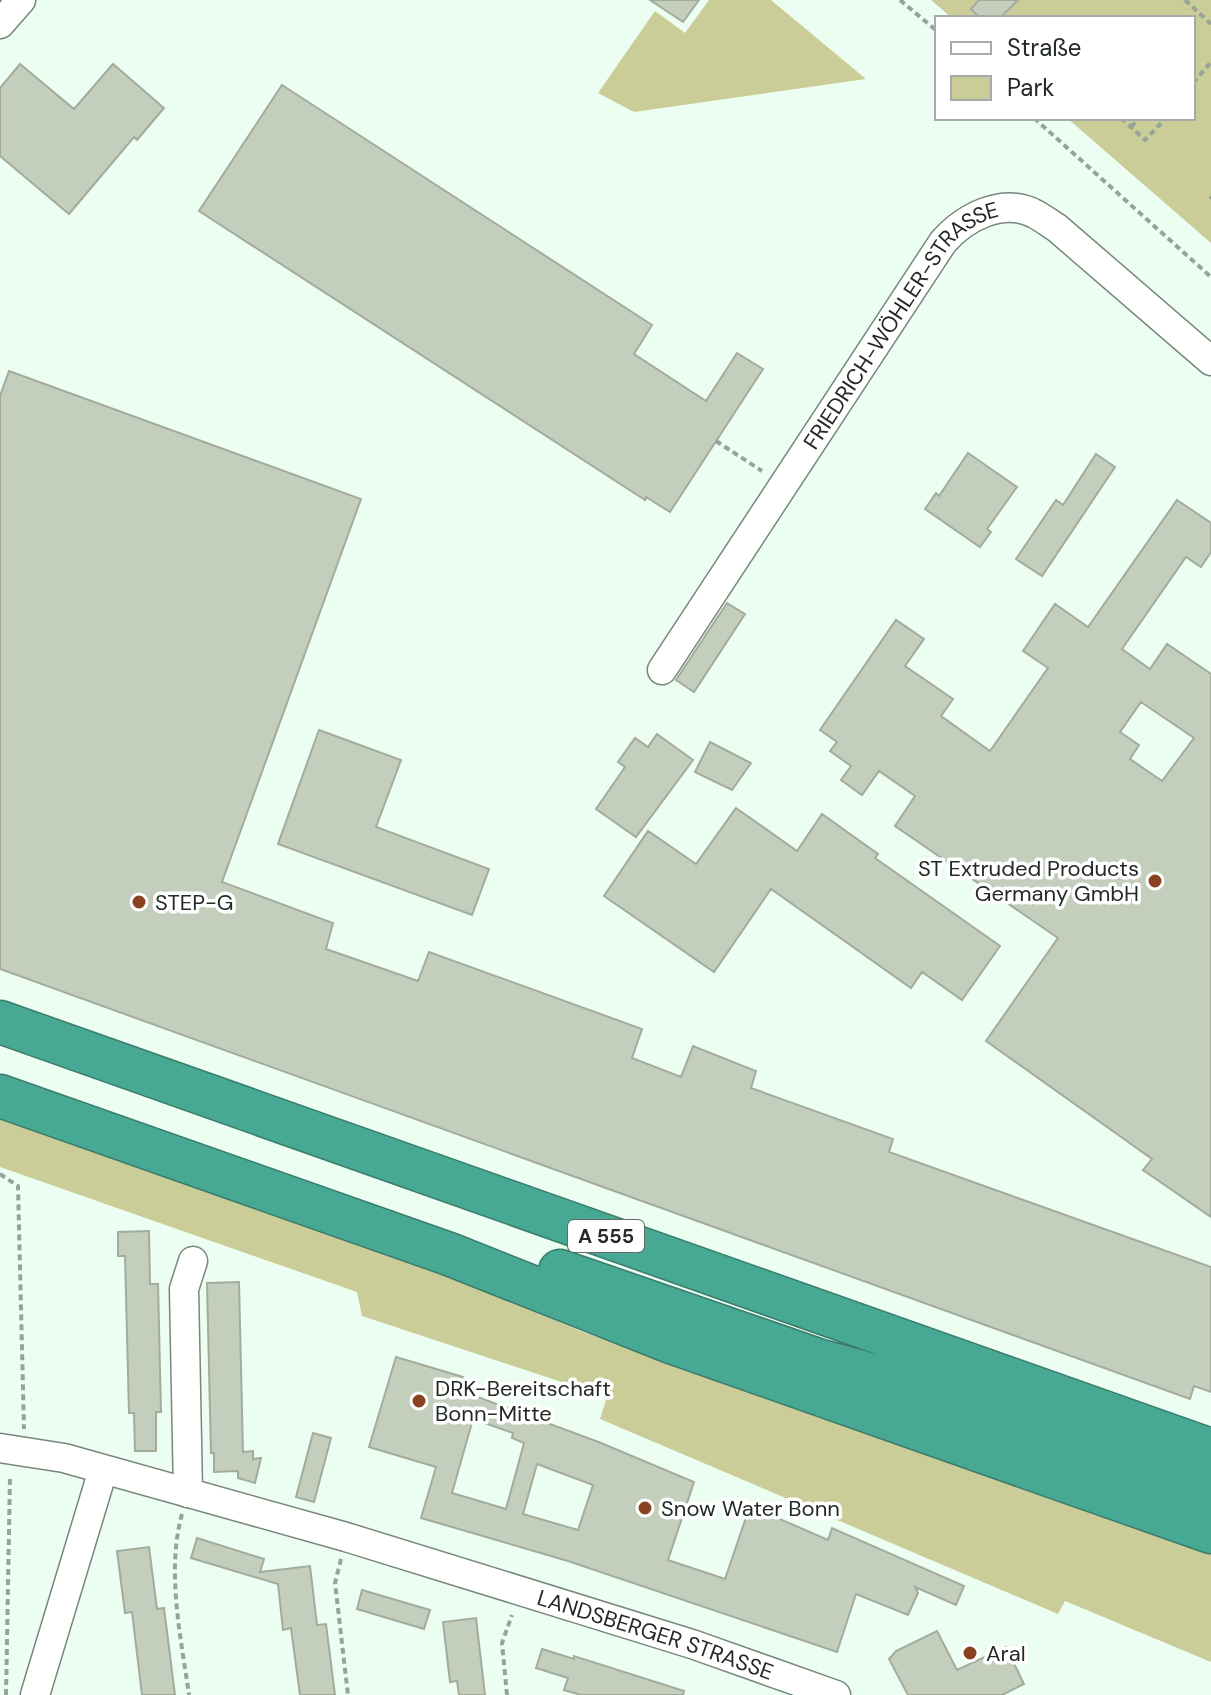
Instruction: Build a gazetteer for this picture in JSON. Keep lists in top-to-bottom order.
{
  "streets": {
    "highway": ["A 555"],
    "street": ["FRIEDRICH-WÖHLER-STRASSE", "LANDSBERGER STRASSE"]
  },
  "places": [
    "ST Extruded Products Germany GmbH",
    "STEP-G",
    "DRK-Bereitschaft Bonn-Mitte",
    "Snow Water Bonn",
    "Aral"
  ],
  "legend": ["Straße", "Park"]
}
